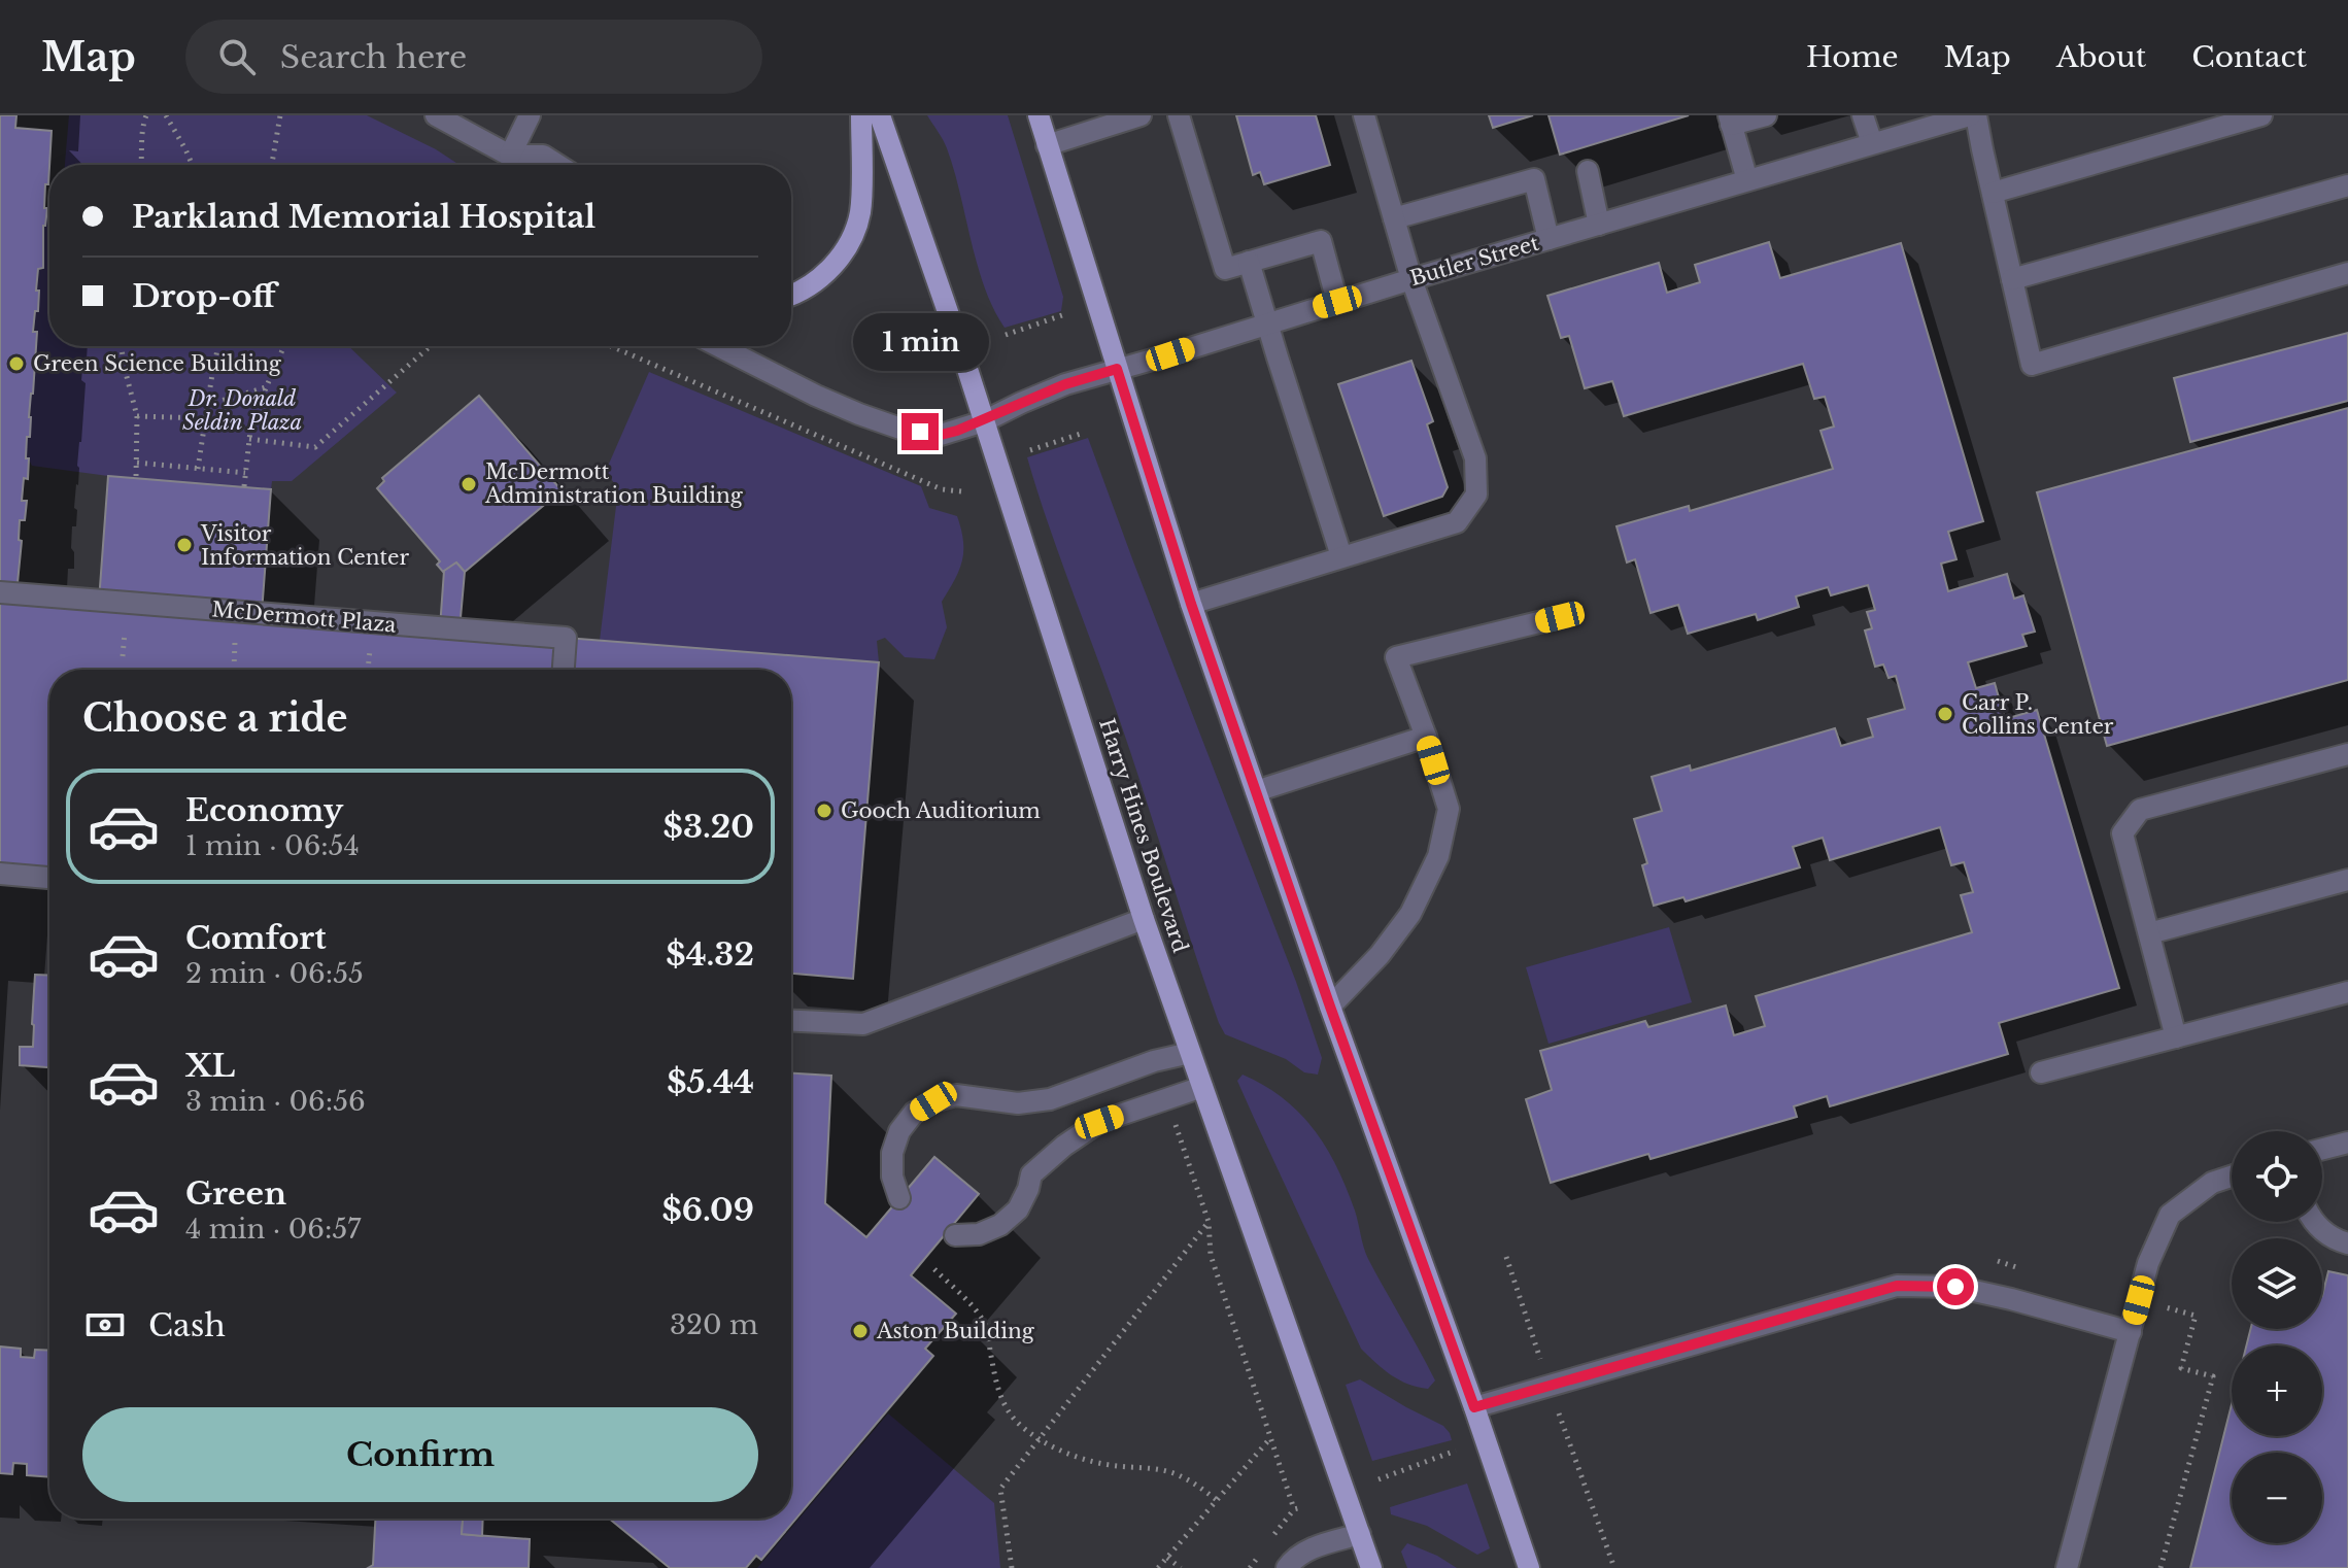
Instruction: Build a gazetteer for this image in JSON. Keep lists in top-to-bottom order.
{
  "streets": {
    "main road": ["Harry Hines Boulevard"],
    "street": ["Butler Street", "McDermott Plaza"]
  },
  "crossings": [
    ["Butler Street", "Harry Hines Boulevard"]
  ],
  "parks": ["Dr. Donald Seldin Plaza"],
  "places": [
    "Green Science Building",
    "McDermott Administration Building",
    "Visitor Information Center",
    "Carr P. Collins Center",
    "Gooch Auditorium",
    "Aston Building"
  ],
  "page": {
    "header": "Map",
    "search": "Search here",
    "nav": [
      "Home",
      "Map",
      "About",
      "Contact"
    ],
    "banner": ["Parkland Memorial Hospital", "Drop-off"],
    "bubble": "1 min",
    "heading": "Choose a ride",
    "list": [
      {
        "name": "Economy",
        "note": "1 min · 06:54",
        "value": "$3.20"
      },
      {
        "name": "Comfort",
        "note": "2 min · 06:55",
        "value": "$4.32"
      },
      {
        "name": "XL",
        "note": "3 min · 06:56",
        "value": "$5.44"
      },
      {
        "name": "Green",
        "note": "4 min · 06:57",
        "value": "$6.09"
      }
    ],
    "map_buttons": ["+", "−"],
    "pay": ["Cash", "320 m"],
    "buttons": "Confirm"
  }
}
